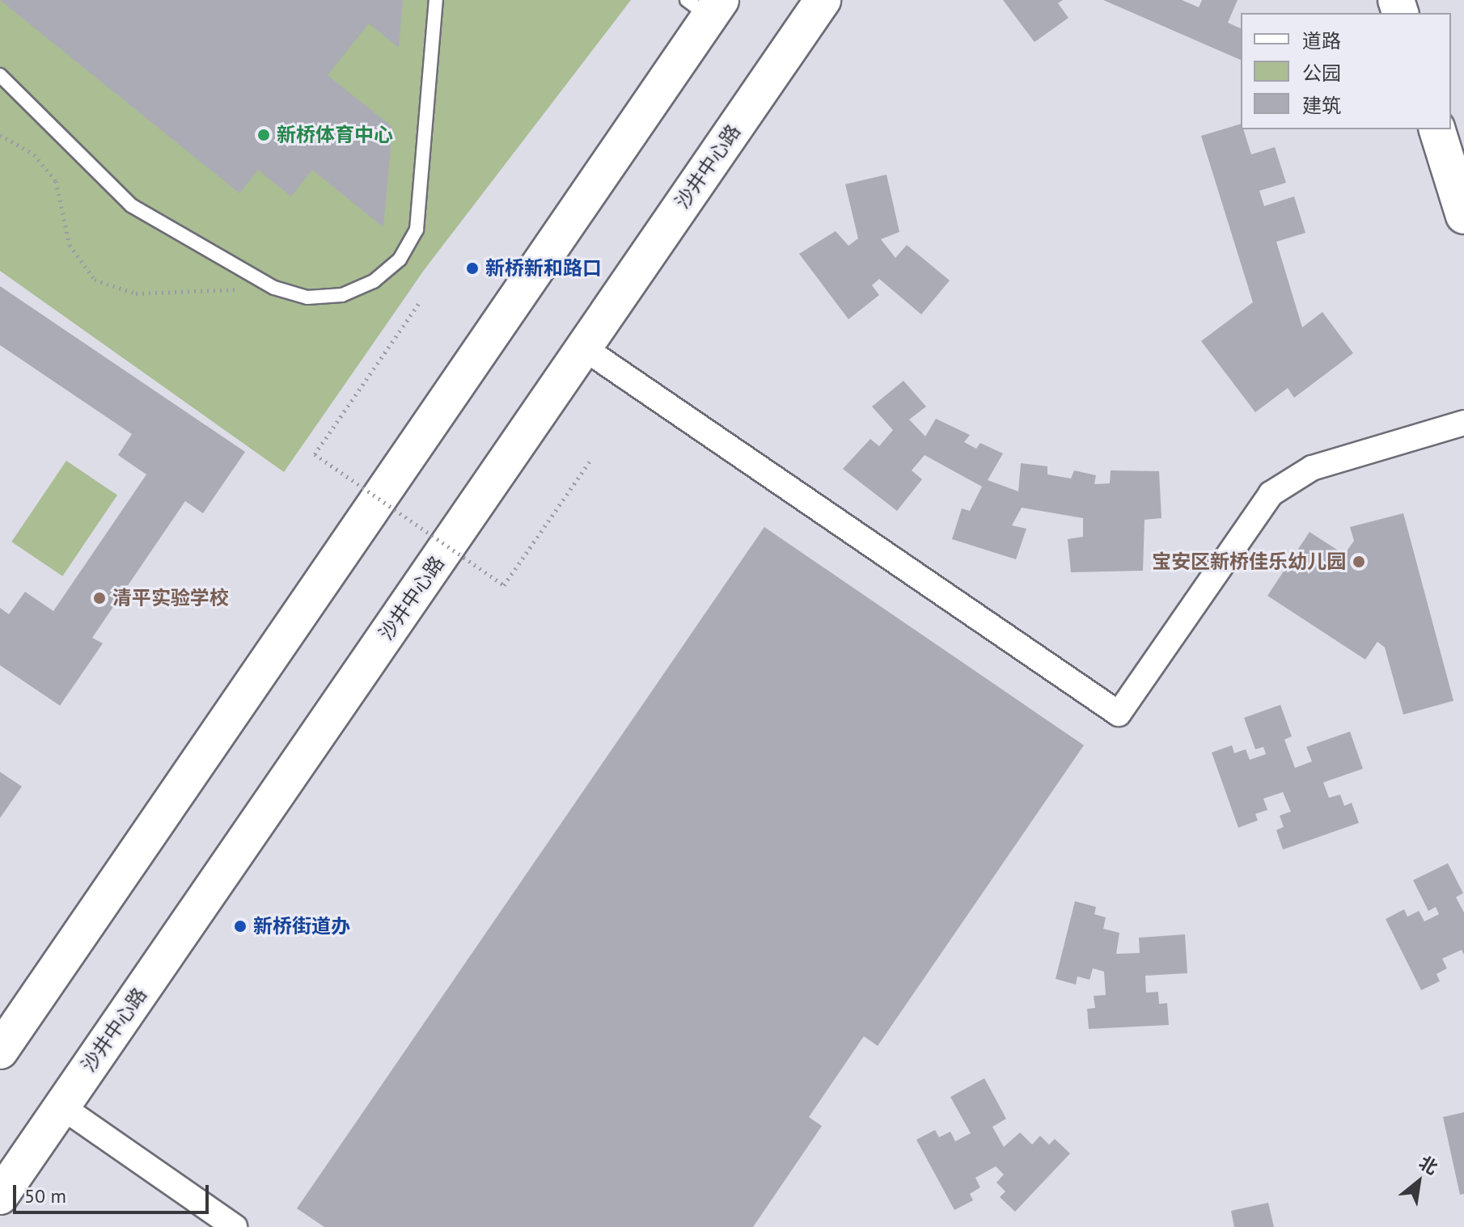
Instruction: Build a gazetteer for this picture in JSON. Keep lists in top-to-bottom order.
{
  "streets": {
    "street": ["沙井中心路"]
  },
  "places": [
    "新桥体育中心",
    "新桥新和路口",
    "宝安区新桥佳乐幼儿园",
    "清平实验学校",
    "新桥街道办"
  ],
  "legend": ["道路", "公园", "建筑"],
  "scale_bar": "50 m",
  "north": "top right"
}
